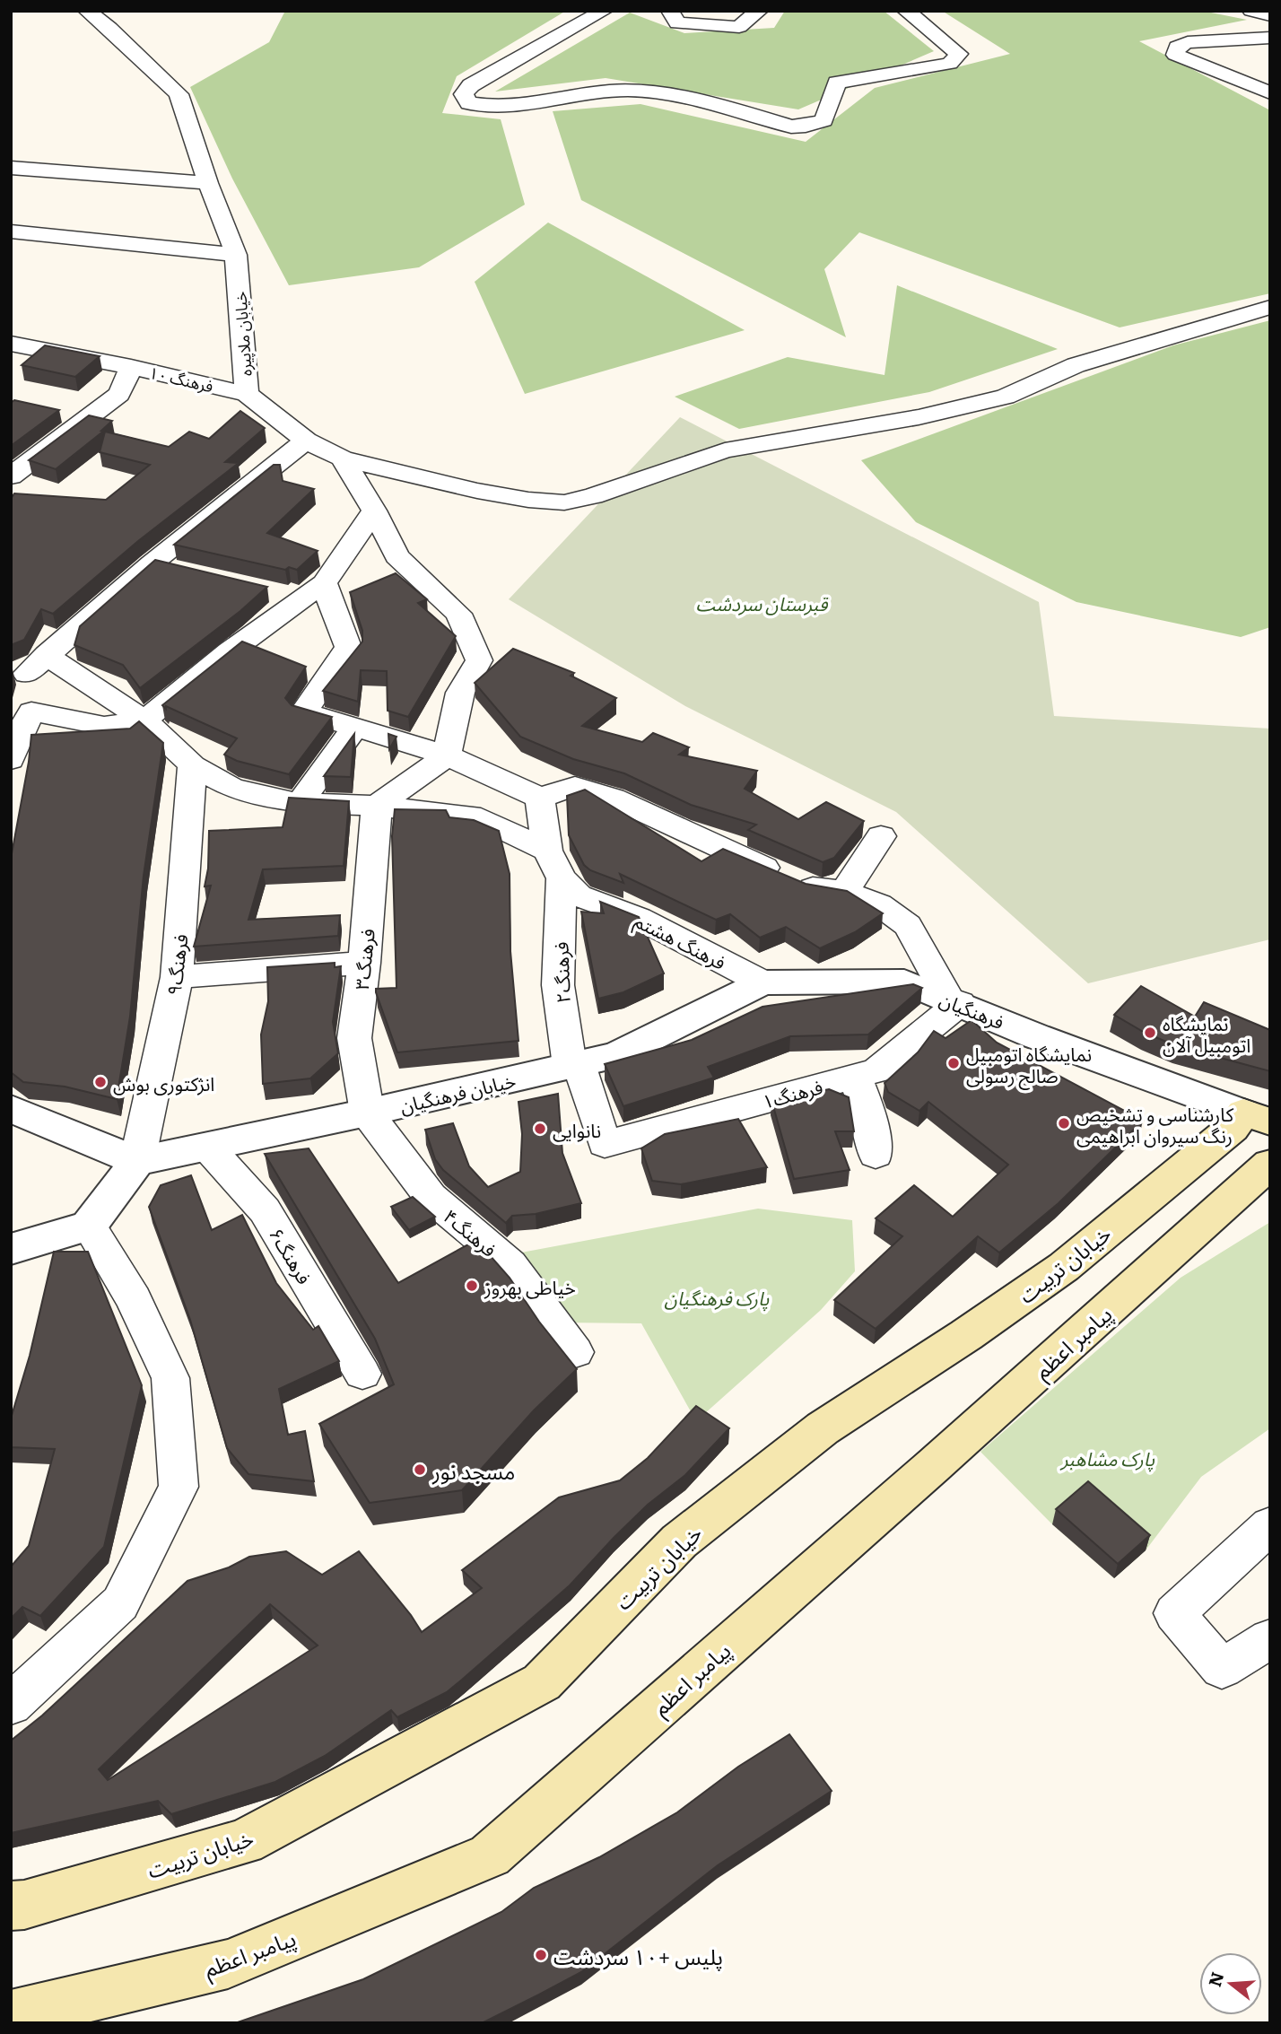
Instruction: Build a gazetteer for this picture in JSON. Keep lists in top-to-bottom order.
{
  "streets": {
    "main road": ["خیابان تربیت", "پیامبر اعظم"],
    "street": [
      "خیابان ملاپیره",
      "فرهنگ ۱۰",
      "فرهنگ هشتم",
      "فرهنگ۳",
      "فرهنگ۹",
      "فرهنگ۲",
      "فرهنگیان",
      "خیابان فرهنگیان",
      "فرهنگ۱",
      "فرهنگ۴",
      "فرهنگ۶"
    ]
  },
  "crossings": [
    ["خیابان ملاپیره", "فرهنگ ۱۰"],
    ["فرهنگ هشتم", "فرهنگ۲"],
    ["فرهنگ هشتم", "فرهنگیان"],
    ["فرهنگ هشتم", "خیابان فرهنگیان"],
    ["فرهنگ۳", "خیابان فرهنگیان"],
    ["فرهنگ۳", "فرهنگ۴"],
    ["فرهنگ۹", "خیابان فرهنگیان"],
    ["فرهنگ۲", "خیابان فرهنگیان"],
    ["فرهنگ۲", "فرهنگ۱"],
    ["فرهنگیان", "خیابان فرهنگیان"],
    ["فرهنگیان", "فرهنگ۱"],
    ["فرهنگیان", "خیابان تربیت"],
    ["خیابان فرهنگیان", "فرهنگ۱"],
    ["خیابان فرهنگیان", "فرهنگ۴"],
    ["خیابان فرهنگیان", "فرهنگ۶"]
  ],
  "parks": ["قبرستان سردشت", "پارک فرهنگیان", "پارک مشاهبر"],
  "places": [
    "نمایشگاه اتومبیل آلان",
    "نمایشگاه اتومبیل صالح رسولی",
    "انژکتوری بوش",
    "کارشناسی و تشخیص رنگ سیروان ابراهیمی",
    "نانوایی",
    "خیاطی بهروز",
    "مسجد نور",
    "پلیس +۱۰ سردشت"
  ],
  "north": "left"
}
